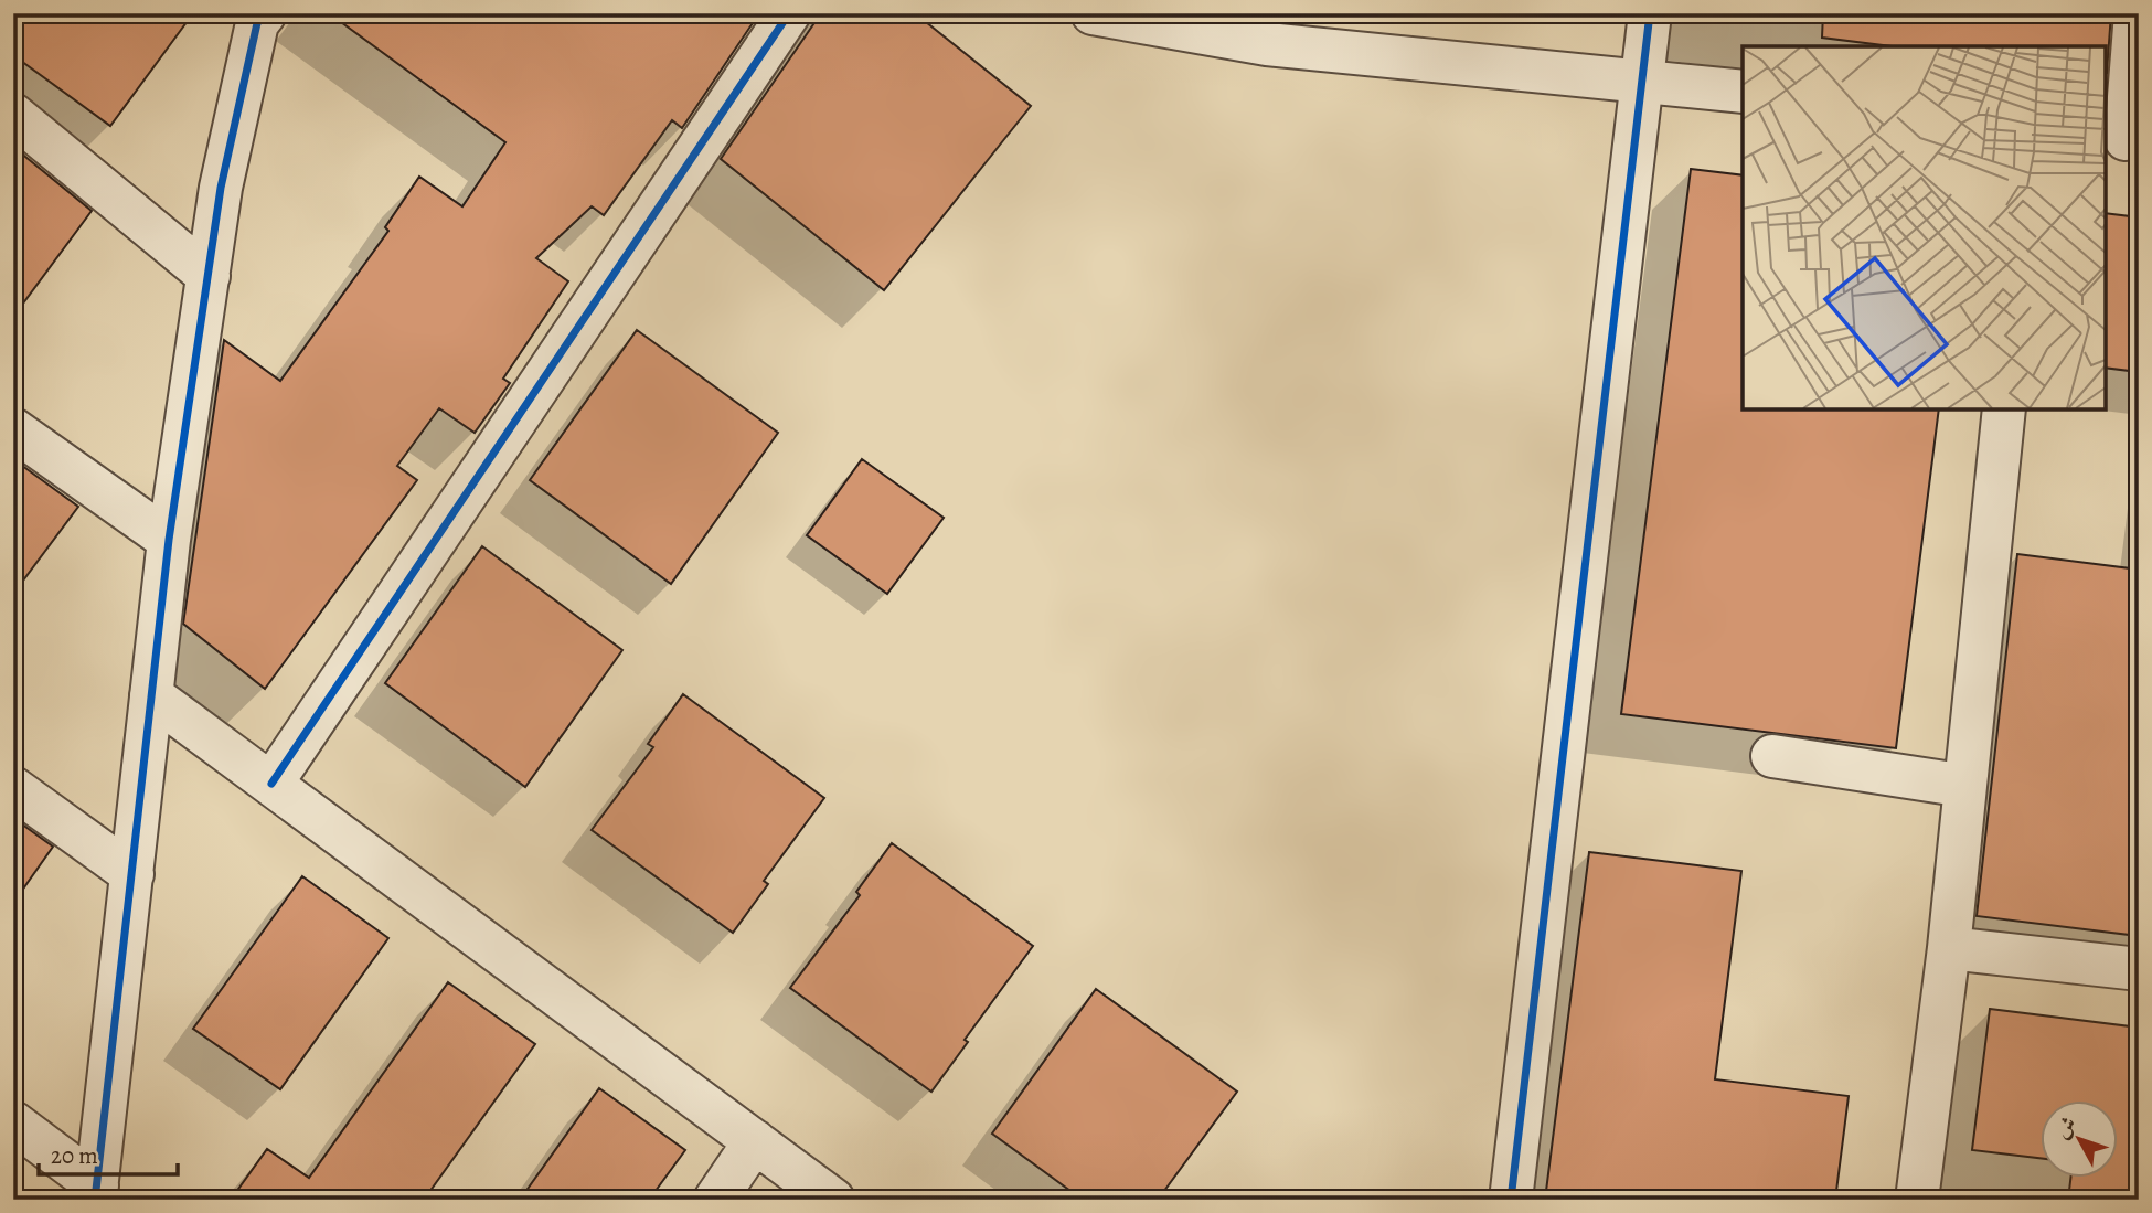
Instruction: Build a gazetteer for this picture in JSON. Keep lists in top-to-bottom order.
{
  "scale_bar": "20 m",
  "north": "top left"
}
